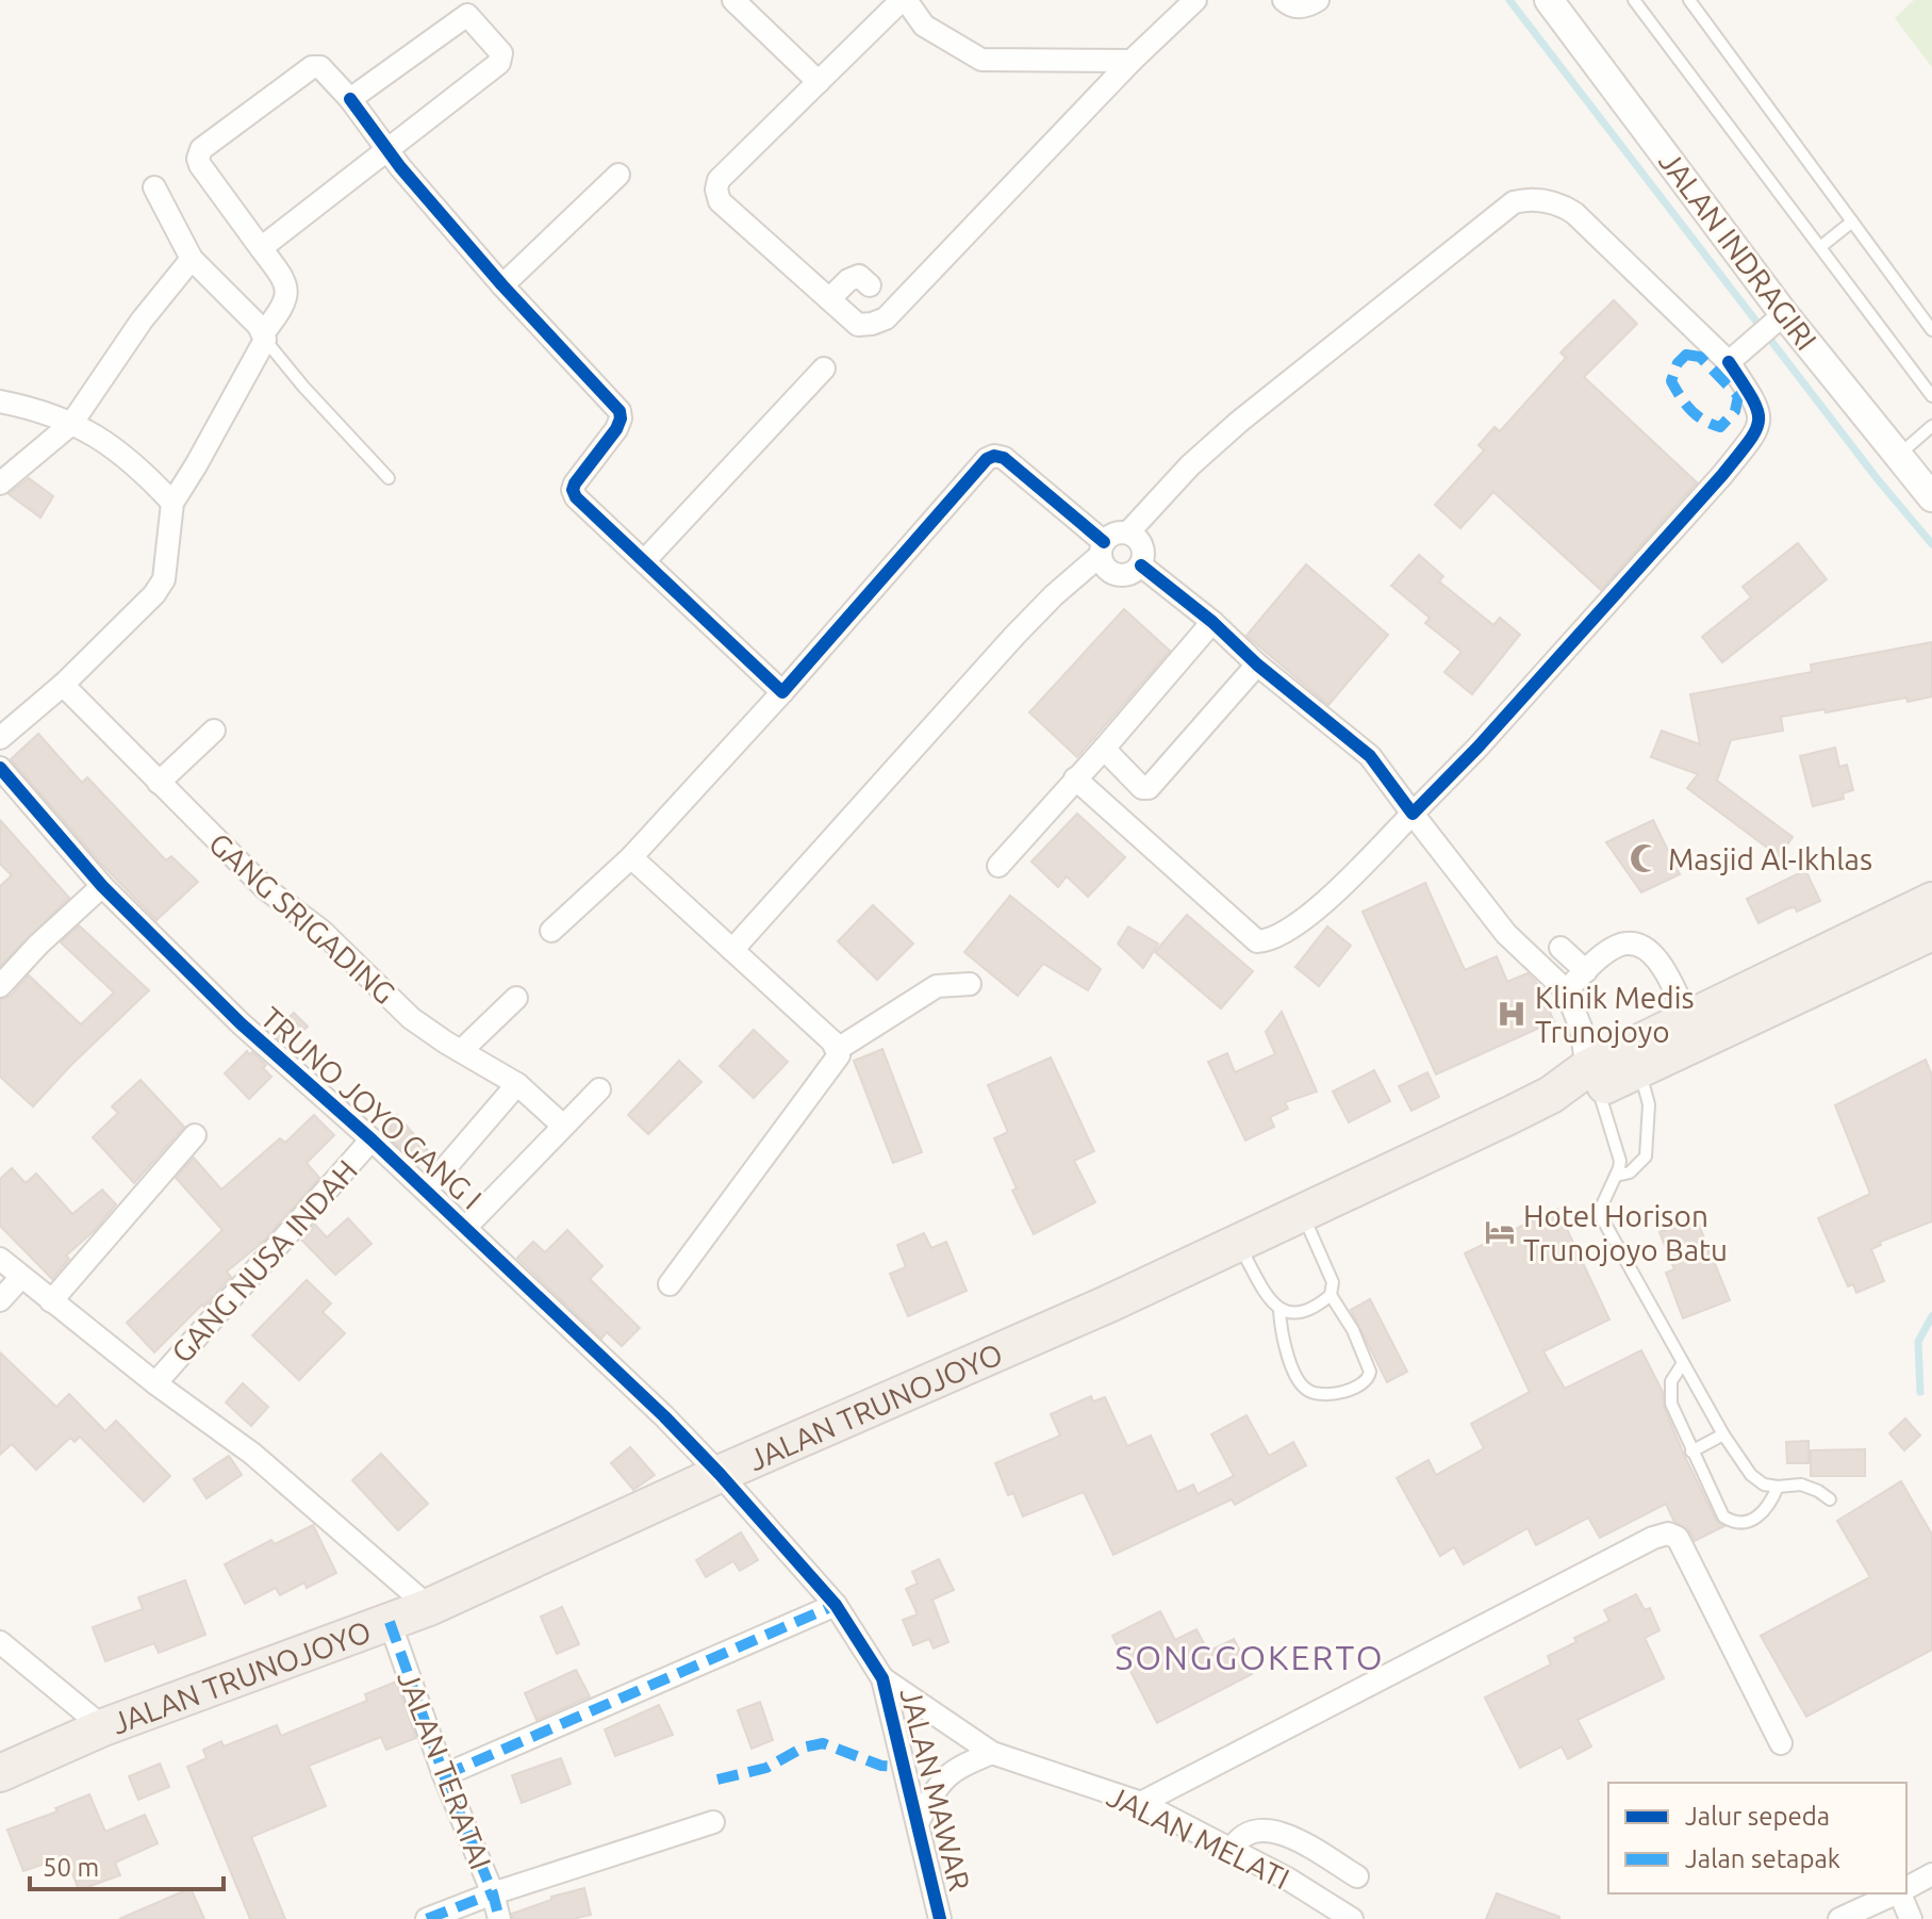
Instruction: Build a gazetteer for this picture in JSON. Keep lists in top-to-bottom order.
{
  "streets": {
    "main road": ["JALAN TRUNOJOYO"],
    "street": [
      "JALAN INDRAGIRI",
      "GANG SRIGADING",
      "TRUNO JOYO GANG I",
      "GANG NUSA INDAH",
      "JALAN TERATAI",
      "JALAN MAWAR",
      "JALAN MELATI"
    ]
  },
  "crossings": [
    ["TRUNO JOYO GANG I", "GANG NUSA INDAH"],
    ["TRUNO JOYO GANG I", "JALAN TRUNOJOYO"],
    ["TRUNO JOYO GANG I", "JALAN MAWAR"],
    ["JALAN TRUNOJOYO", "JALAN TERATAI"],
    ["JALAN TRUNOJOYO", "JALAN MAWAR"],
    ["JALAN MAWAR", "JALAN MELATI"]
  ],
  "districts": ["SONGGOKERTO"],
  "places": {
    "mosque": ["Masjid Al-Ikhlas"],
    "hospital": ["Klinik Medis Trunojoyo"],
    "hotel": ["Hotel Horison Trunojoyo Batu"]
  },
  "legend": ["Jalur sepeda", "Jalan setapak"],
  "scale_bar": "50 m"
}
